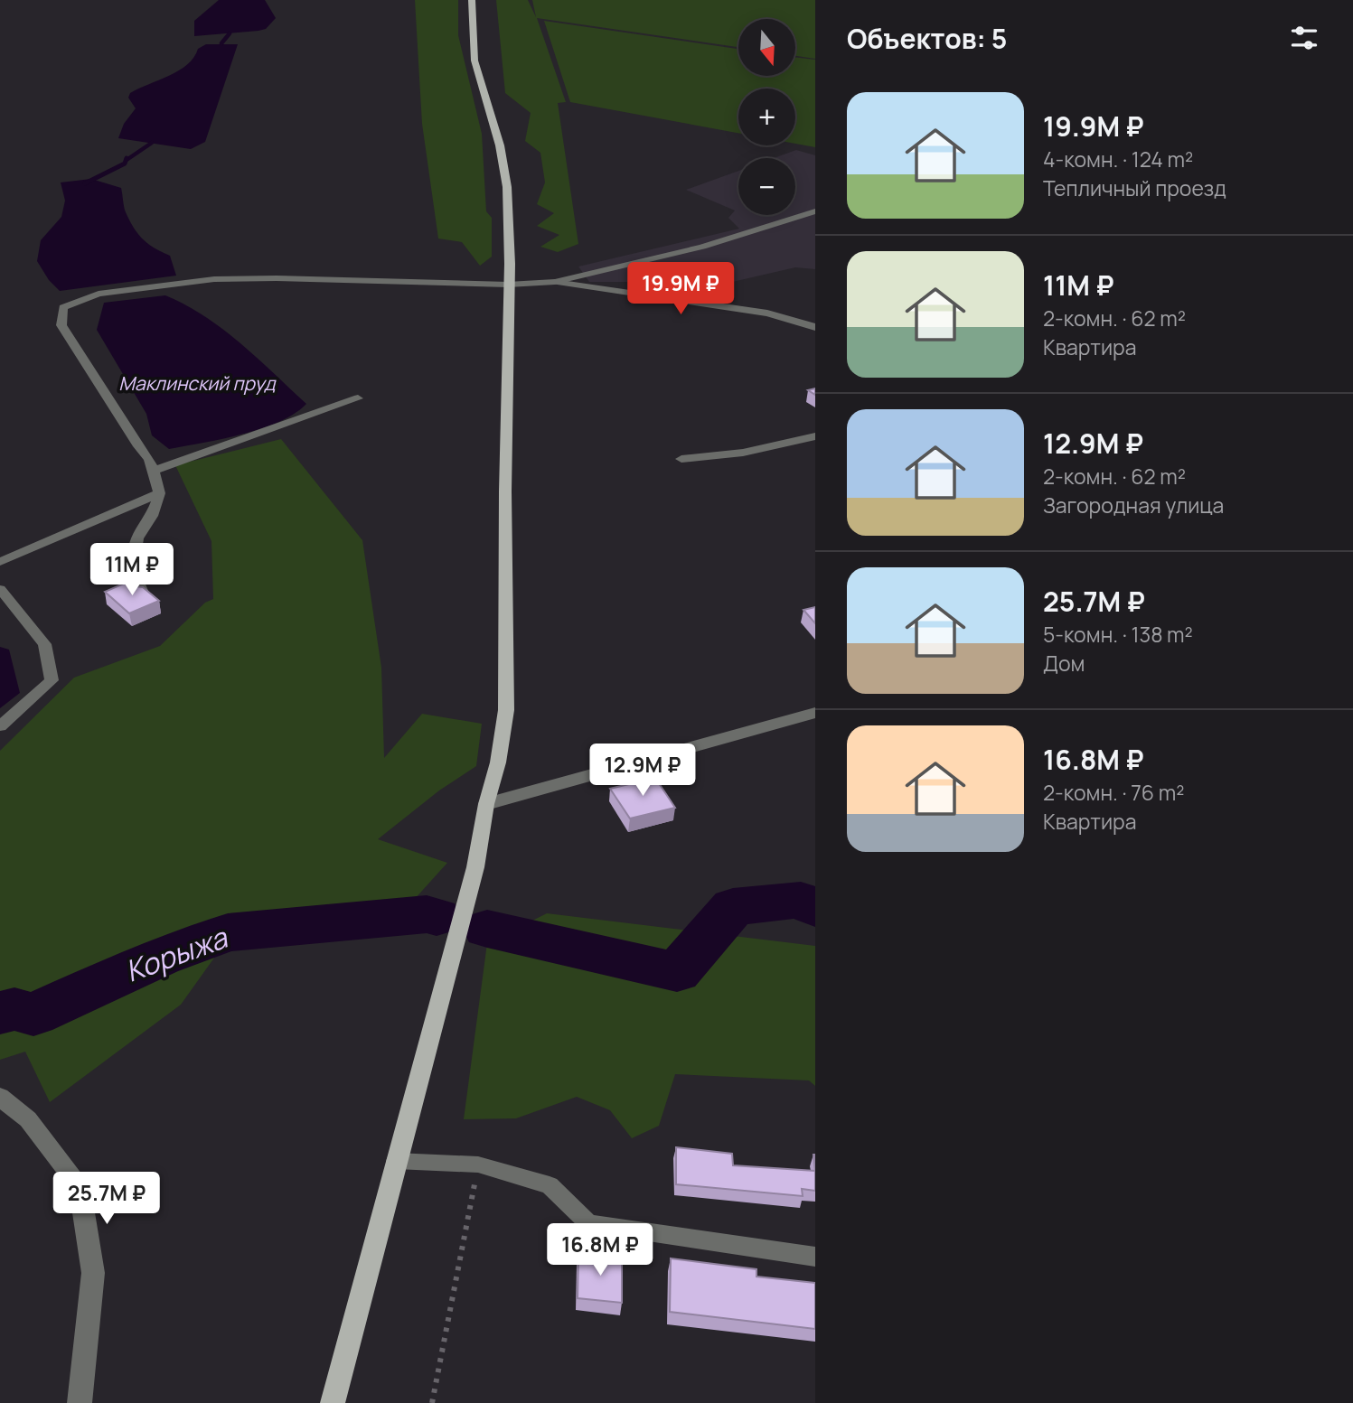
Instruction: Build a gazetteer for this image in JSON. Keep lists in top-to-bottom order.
{
  "water": ["Маклинский пруд", "Корыжа"],
  "north": "bottom",
  "page": {
    "heading": "Объектов: 5",
    "map_buttons": ["+", "−"],
    "list": [
      {
        "name": "19.9M ₽",
        "note": "4-комн. · 124 m² · Тепличный проезд"
      },
      {
        "name": "11M ₽",
        "note": "2-комн. · 62 m² · Квартира"
      },
      {
        "name": "12.9M ₽",
        "note": "2-комн. · 62 m² · Загородная улица"
      },
      {
        "name": "25.7M ₽",
        "note": "5-комн. · 138 m² · Дом"
      },
      {
        "name": "16.8M ₽",
        "note": "2-комн. · 76 m² · Квартира"
      }
    ],
    "price": [
      "19.9M ₽",
      "11M ₽",
      "12.9M ₽",
      "25.7M ₽",
      "16.8M ₽"
    ]
  }
}
